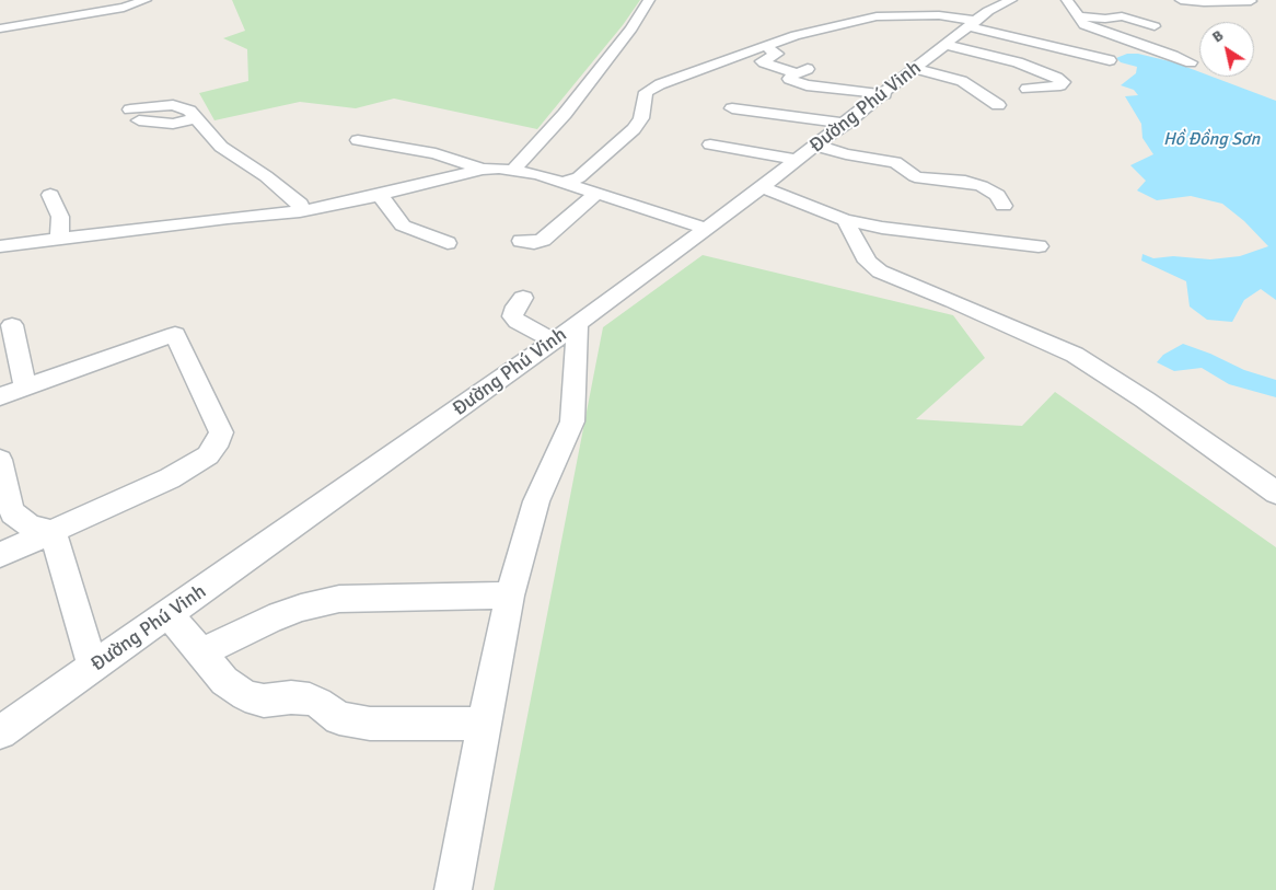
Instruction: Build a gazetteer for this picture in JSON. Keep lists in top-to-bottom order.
{
  "streets": {
    "street": ["Đường Phú Vinh"]
  },
  "water": ["Hồ Đồng Sơn"],
  "north": "top left"
}
